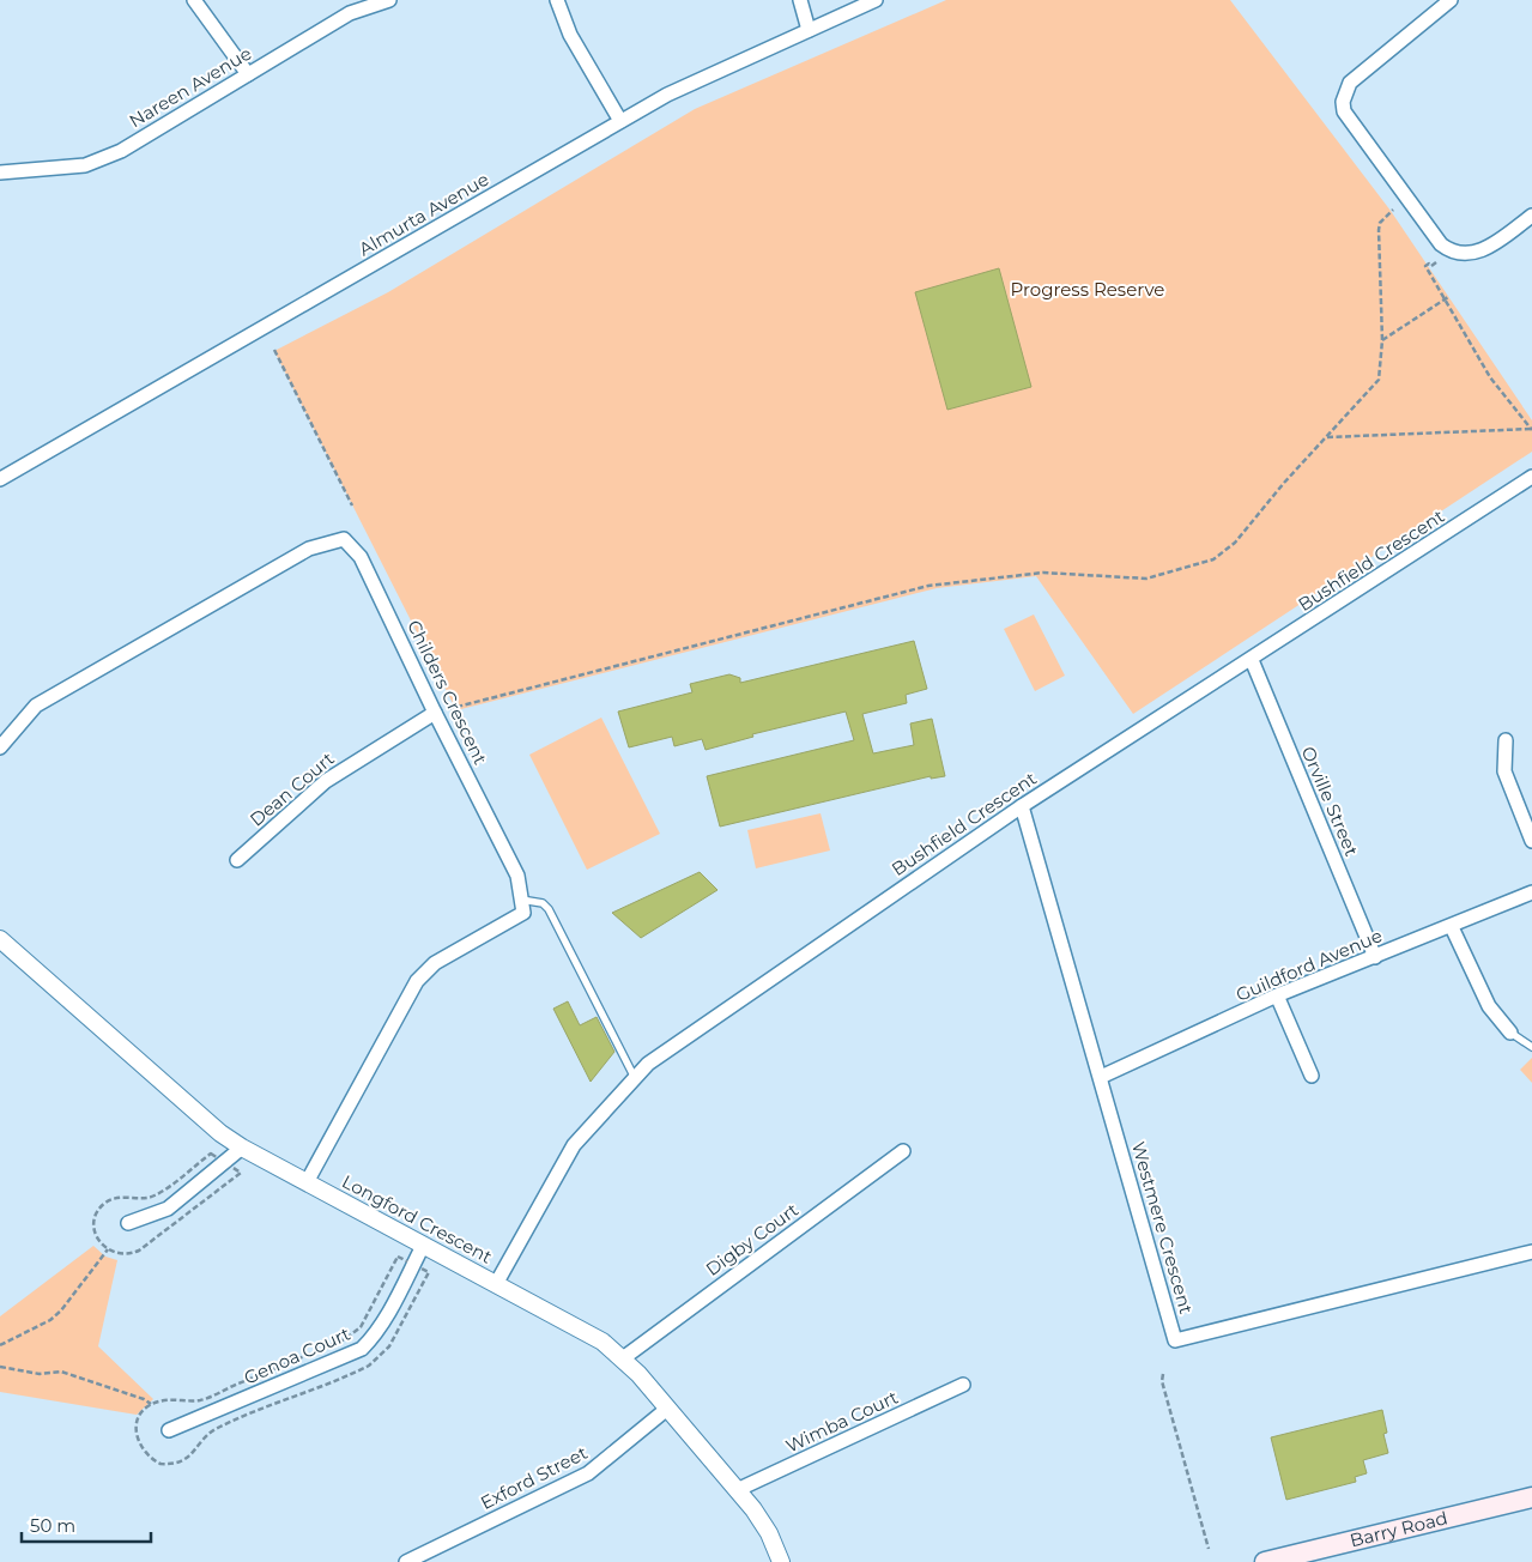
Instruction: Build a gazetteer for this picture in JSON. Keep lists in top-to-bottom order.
{
  "streets": {
    "main road": ["Barry Road"],
    "street": [
      "Nareen Avenue",
      "Almurta Avenue",
      "Bushfield Crescent",
      "Childers Crescent",
      "Dean Court",
      "Orville Street",
      "Guildford Avenue",
      "Longford Crescent",
      "Westmere Crescent",
      "Digby Court",
      "Genoa Court",
      "Wimba Court",
      "Exford Street"
    ]
  },
  "crossings": [
    ["Bushfield Crescent", "Orville Street"],
    ["Bushfield Crescent", "Longford Crescent"],
    ["Bushfield Crescent", "Westmere Crescent"],
    ["Childers Crescent", "Dean Court"],
    ["Orville Street", "Guildford Avenue"],
    ["Guildford Avenue", "Westmere Crescent"],
    ["Longford Crescent", "Digby Court"],
    ["Longford Crescent", "Genoa Court"],
    ["Longford Crescent", "Wimba Court"],
    ["Longford Crescent", "Exford Street"]
  ],
  "parks": ["Progress Reserve"],
  "scale_bar": "50 m"
}
